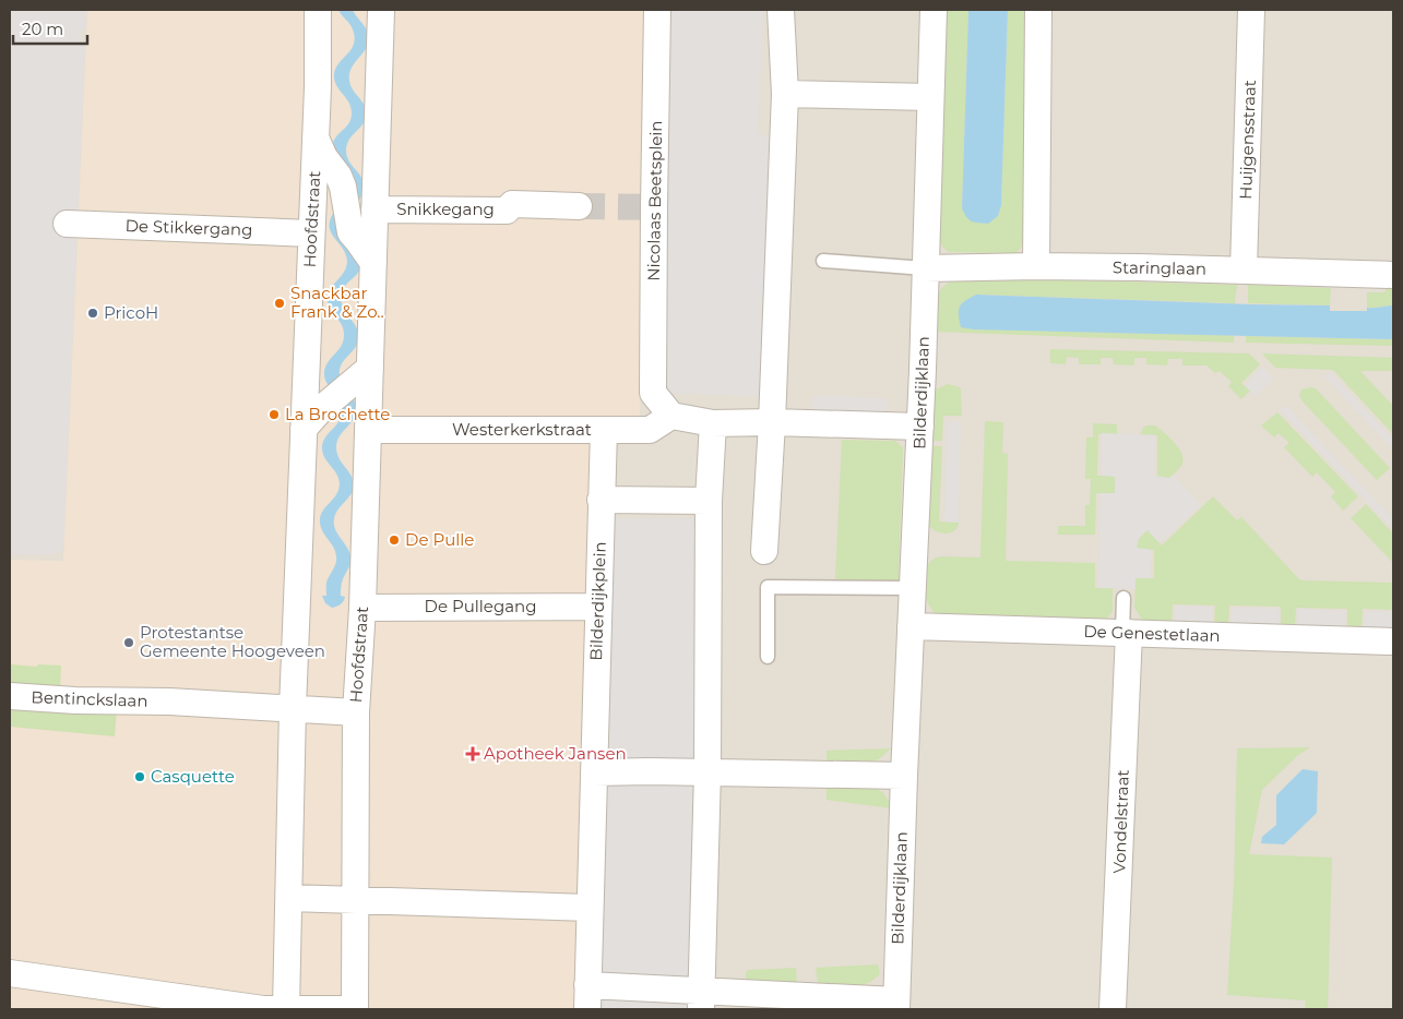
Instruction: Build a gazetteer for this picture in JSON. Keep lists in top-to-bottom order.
{
  "streets": {
    "street": [
      "Huijgensstraat",
      "Nicolaas Beetsplein",
      "Snikkegang",
      "Hoofdstraat",
      "De Stikkergang",
      "Staringlaan",
      "Bilderdijklaan",
      "Westerkerkstraat",
      "Bilderdijkplein",
      "De Pullegang",
      "De Genestetlaan",
      "Bentinckslaan",
      "Vondelstraat"
    ]
  },
  "crossings": [
    ["Huijgensstraat", "Staringlaan"],
    ["Nicolaas Beetsplein", "Westerkerkstraat"],
    ["Snikkegang", "Hoofdstraat"],
    ["Hoofdstraat", "De Stikkergang"],
    ["Hoofdstraat", "Westerkerkstraat"],
    ["Hoofdstraat", "De Pullegang"],
    ["Hoofdstraat", "Bentinckslaan"],
    ["Staringlaan", "Bilderdijklaan"],
    ["Bilderdijklaan", "Bilderdijkplein"],
    ["Bilderdijklaan", "De Genestetlaan"],
    ["Westerkerkstraat", "Bilderdijkplein"],
    ["Bilderdijkplein", "De Pullegang"],
    ["De Genestetlaan", "Vondelstraat"]
  ],
  "places": {
    "other": [
      "Snackbar Frank & Zo..",
      "PricoH",
      "La Brochette",
      "De Pulle",
      "Protestantse Gemeente Hoogeveen",
      "Casquette"
    ],
    "health": ["Apotheek Jansen"]
  },
  "scale_bar": "20 m"
}
